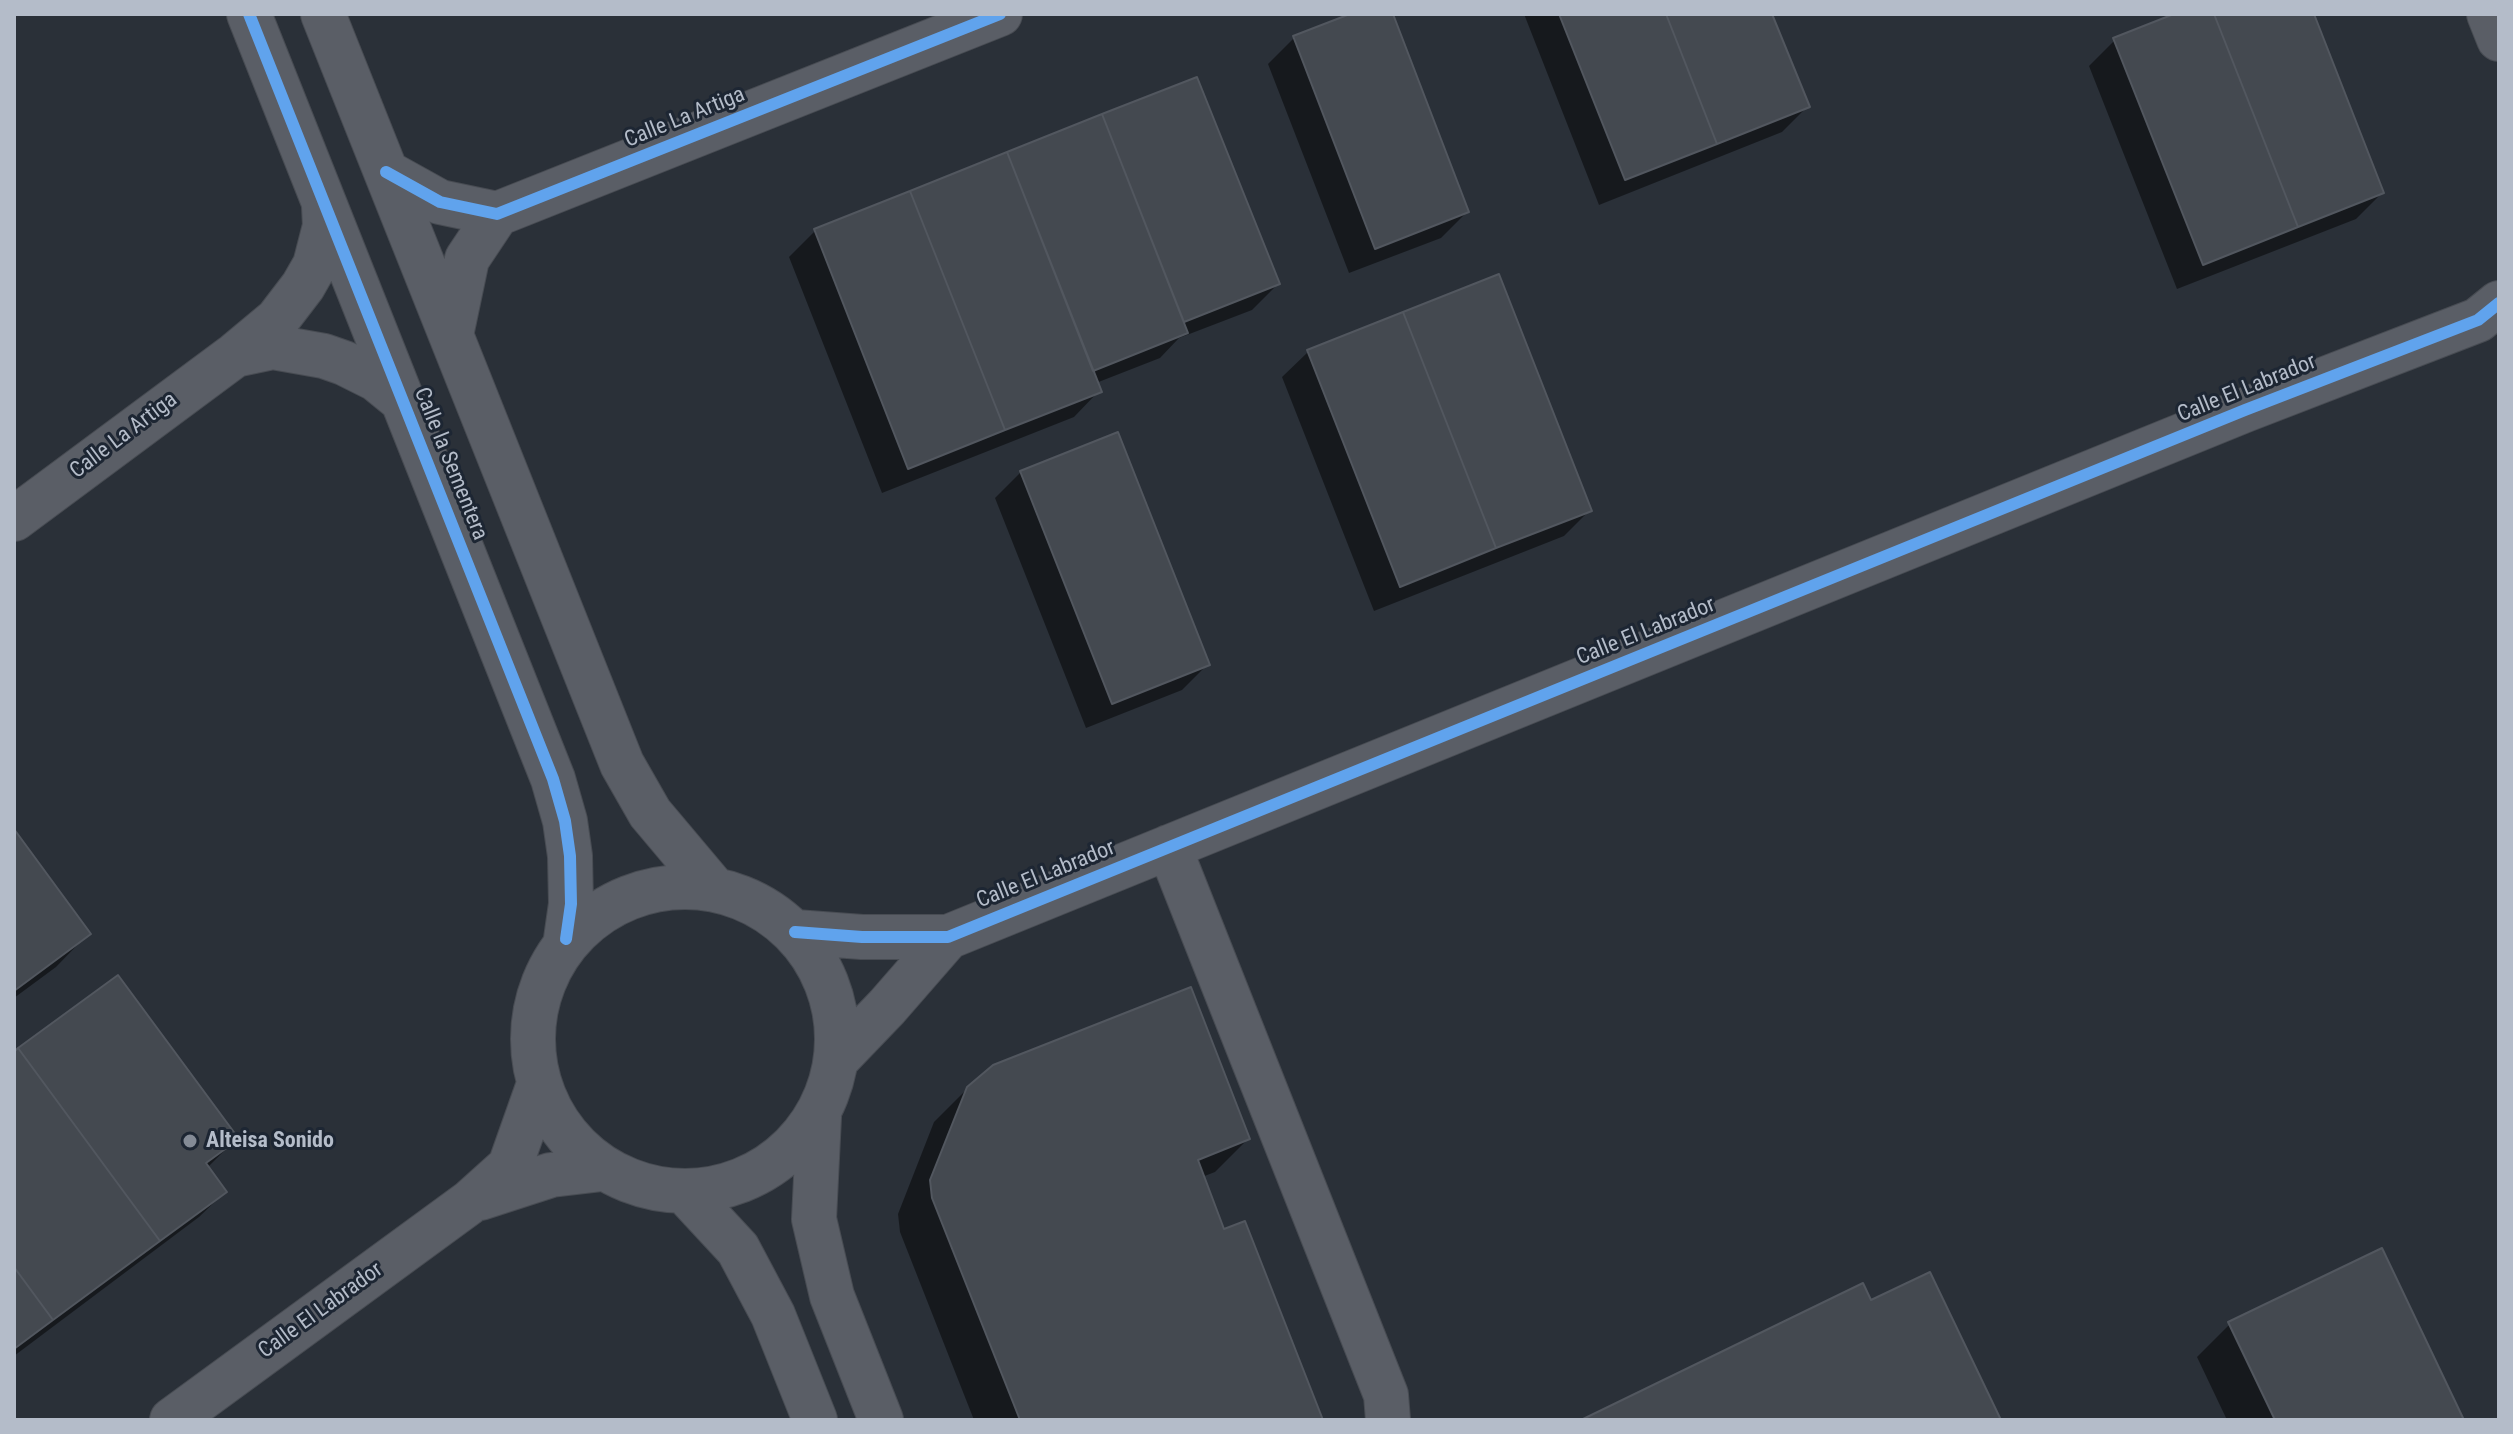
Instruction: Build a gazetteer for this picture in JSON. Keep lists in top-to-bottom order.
{
  "streets": {
    "street": ["Calle La Artiga", "Calle El Labrador", "Calle la Sementera"]
  },
  "crossings": [
    ["Calle La Artiga", "Calle la Sementera"]
  ],
  "places": ["Alteisa Sonido"]
}
